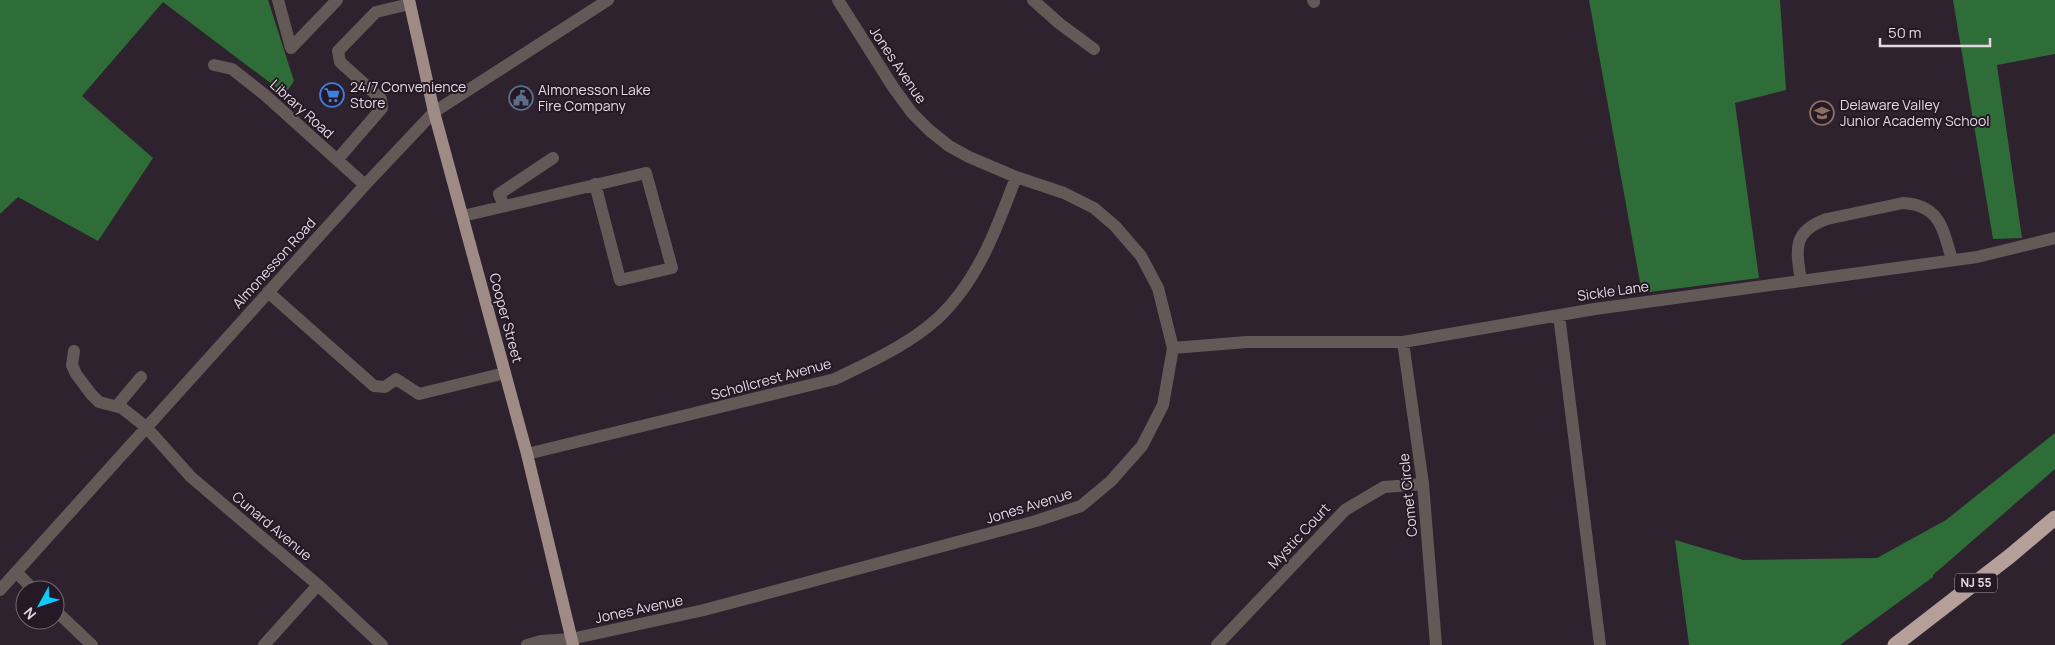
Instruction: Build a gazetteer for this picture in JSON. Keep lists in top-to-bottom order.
{
  "streets": {
    "highway": ["NJ 55"],
    "main road": ["Cooper Street"],
    "street": [
      "Jones Avenue",
      "Library Road",
      "Almonesson Road",
      "Sickle Lane",
      "Schollcrest Avenue",
      "Comet Circle",
      "Cunard Avenue",
      "Mystic Court"
    ]
  },
  "crossings": [
    ["Jones Avenue", "Sickle Lane"],
    ["Jones Avenue", "Cooper Street"],
    ["Jones Avenue", "Schollcrest Avenue"],
    ["Library Road", "Almonesson Road"],
    ["Almonesson Road", "Cooper Street"],
    ["Almonesson Road", "Cunard Avenue"],
    ["Sickle Lane", "Comet Circle"],
    ["Cooper Street", "Schollcrest Avenue"],
    ["Comet Circle", "Mystic Court"]
  ],
  "places": {
    "supermarket": ["24/7 Convenience Store"],
    "public building": ["Almonesson Lake Fire Company"],
    "school or university": ["Delaware Valley Junior Academy School"]
  },
  "scale_bar": "50 m",
  "north": "bottom left"
}
